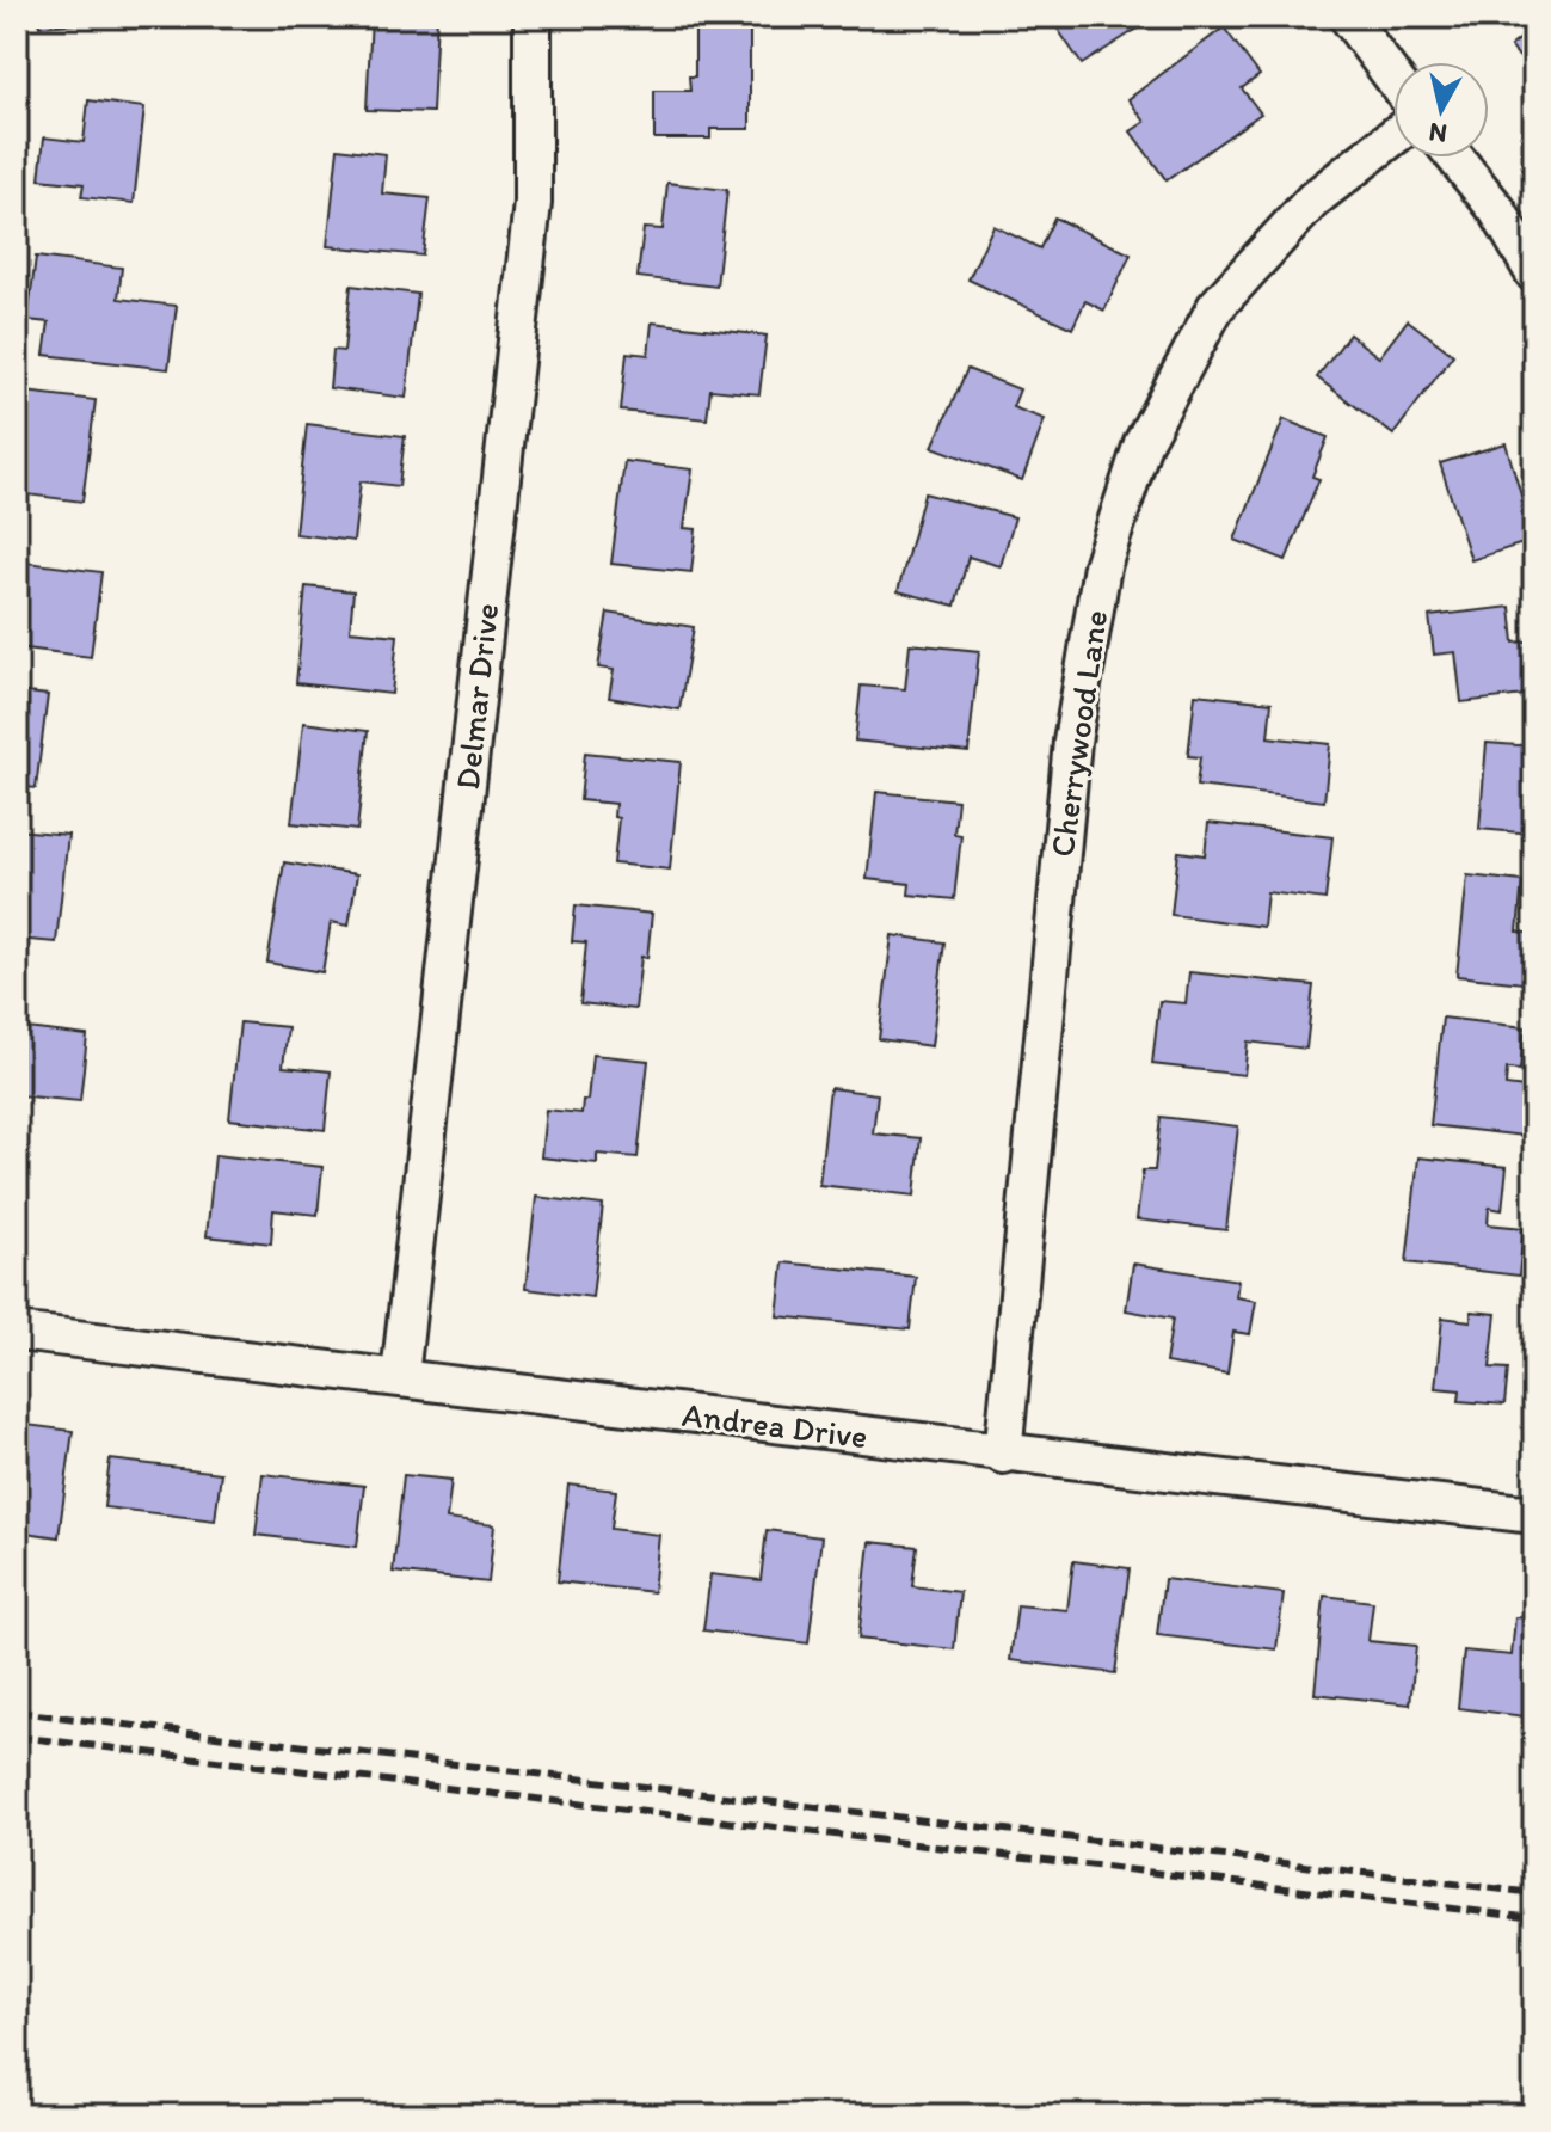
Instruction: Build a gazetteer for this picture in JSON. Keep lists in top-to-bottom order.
{
  "streets": {
    "street": ["Delmar Drive", "Cherrywood Lane", "Andrea Drive"]
  },
  "crossings": [
    ["Delmar Drive", "Andrea Drive"],
    ["Cherrywood Lane", "Andrea Drive"]
  ],
  "north": "bottom"
}
